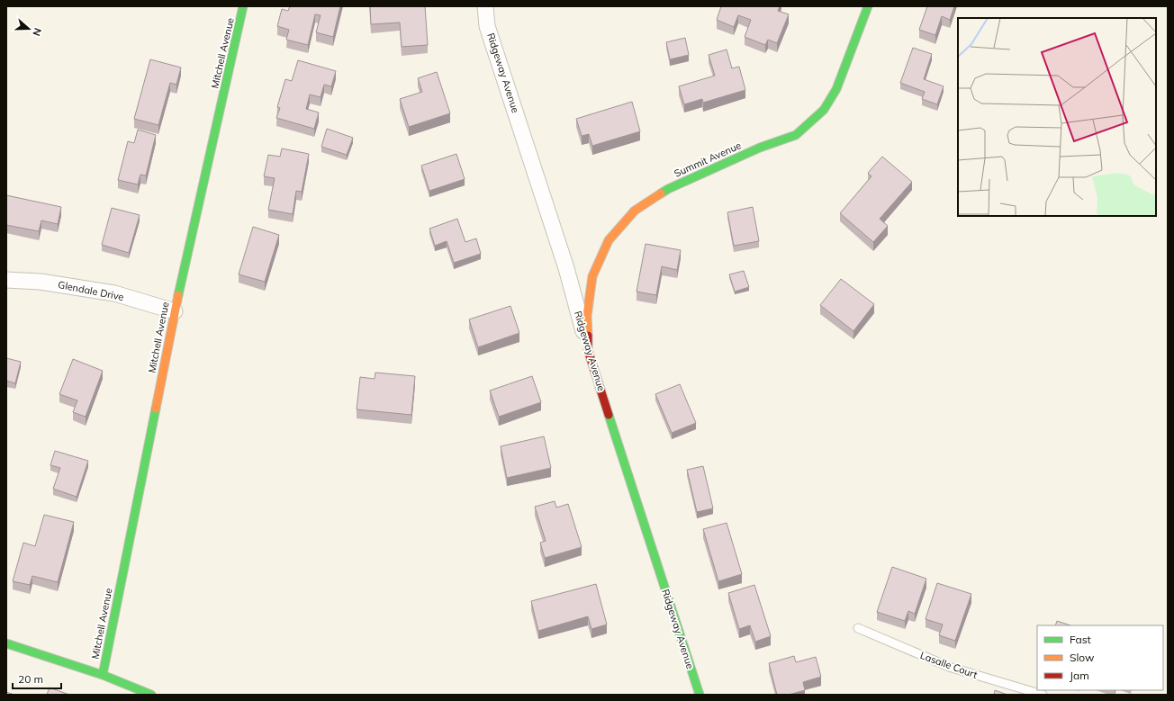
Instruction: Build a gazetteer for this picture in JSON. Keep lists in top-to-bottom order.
{
  "streets": {
    "street": [
      "Mitchell Avenue",
      "Ridgeway Avenue",
      "Summit Avenue",
      "Glendale Drive"
    ],
    "lane": ["Lasalle Court"]
  },
  "crossings": [
    ["Mitchell Avenue", "Glendale Drive"],
    ["Ridgeway Avenue", "Summit Avenue"]
  ],
  "legend": ["Fast", "Slow", "Jam"],
  "scale_bar": "20 m",
  "north": "right"
}
